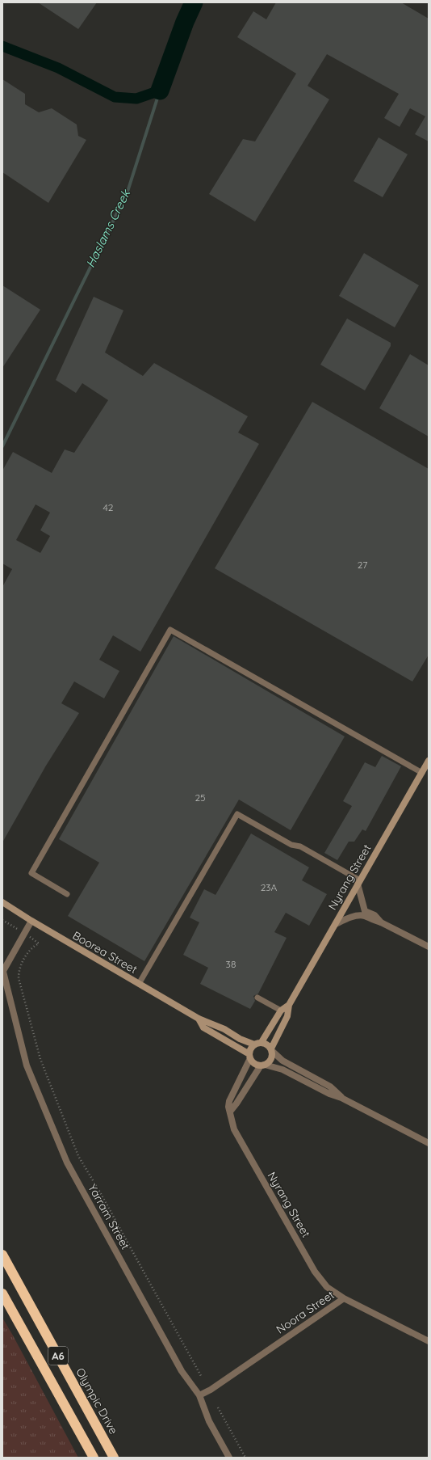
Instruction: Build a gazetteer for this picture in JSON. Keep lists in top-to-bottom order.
{
  "streets": {
    "highway": ["A6", "Olympic Drive"],
    "street": [
      "Nyrang Street",
      "Boorea Street",
      "Yarram Street",
      "Noora Street"
    ]
  },
  "crossings": [
    ["Nyrang Street", "Boorea Street"],
    ["Nyrang Street", "Noora Street"],
    ["Boorea Street", "Yarram Street"],
    ["Yarram Street", "Noora Street"]
  ],
  "water": ["Haslams Creek"],
  "house_numbers": [
    "42",
    "27",
    "25",
    "23A",
    "38"
  ]
}
